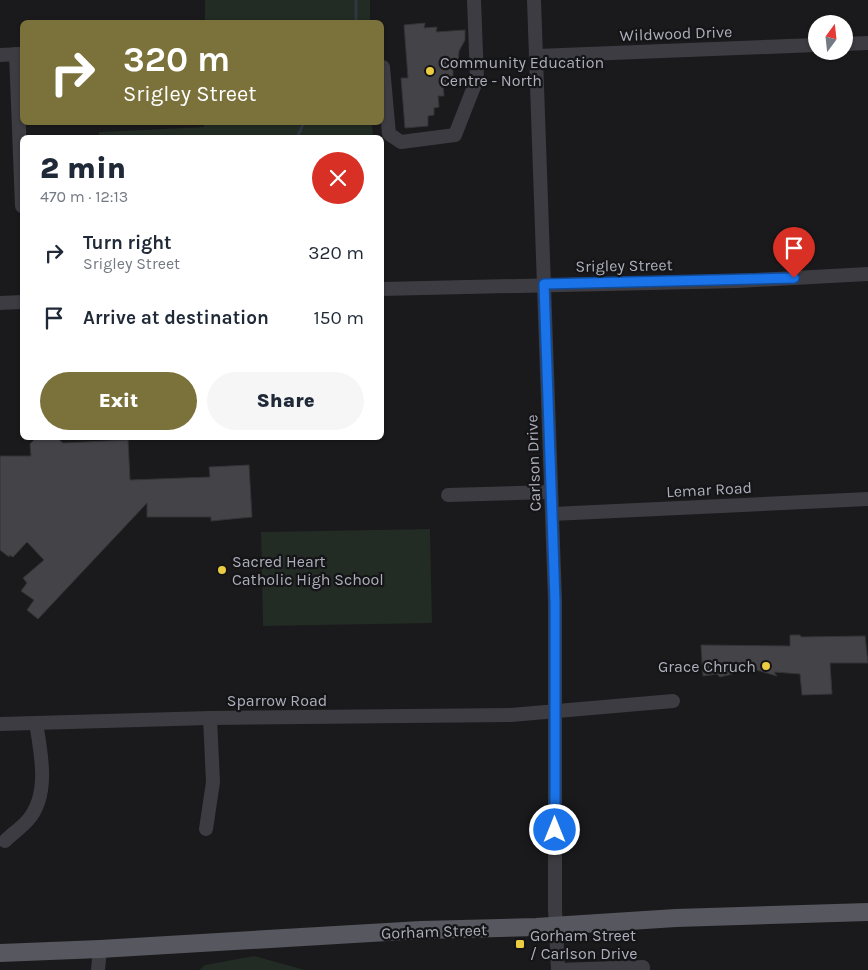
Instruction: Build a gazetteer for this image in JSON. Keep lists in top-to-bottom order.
{
  "streets": {
    "main road": ["Gorham Street"],
    "street": [
      "Wildwood Drive",
      "Srigley Street",
      "Carlson Drive",
      "Lemar Road",
      "Sparrow Road"
    ]
  },
  "crossings": [
    ["Wildwood Drive", "Carlson Drive"],
    ["Srigley Street", "Carlson Drive"],
    ["Carlson Drive", "Lemar Road"],
    ["Carlson Drive", "Sparrow Road"],
    ["Carlson Drive", "Gorham Street"]
  ],
  "places": {
    "other": ["Community Education Centre - North", "Sacred Heart Catholic High School", "Grace Chruch"],
    "transit": ["Gorham Street / Carlson Drive"]
  },
  "north": "top",
  "page": {
    "turn": ["320 m", "Srigley Street"],
    "heading": ["2 min", "470 m · 12:13"],
    "list": [
      {
        "name": "Turn right",
        "note": "Srigley Street",
        "value": "320 m"
      },
      {
        "name": "Arrive at destination",
        "value": "150 m"
      }
    ],
    "buttons": ["Exit", "Share"]
  }
}
